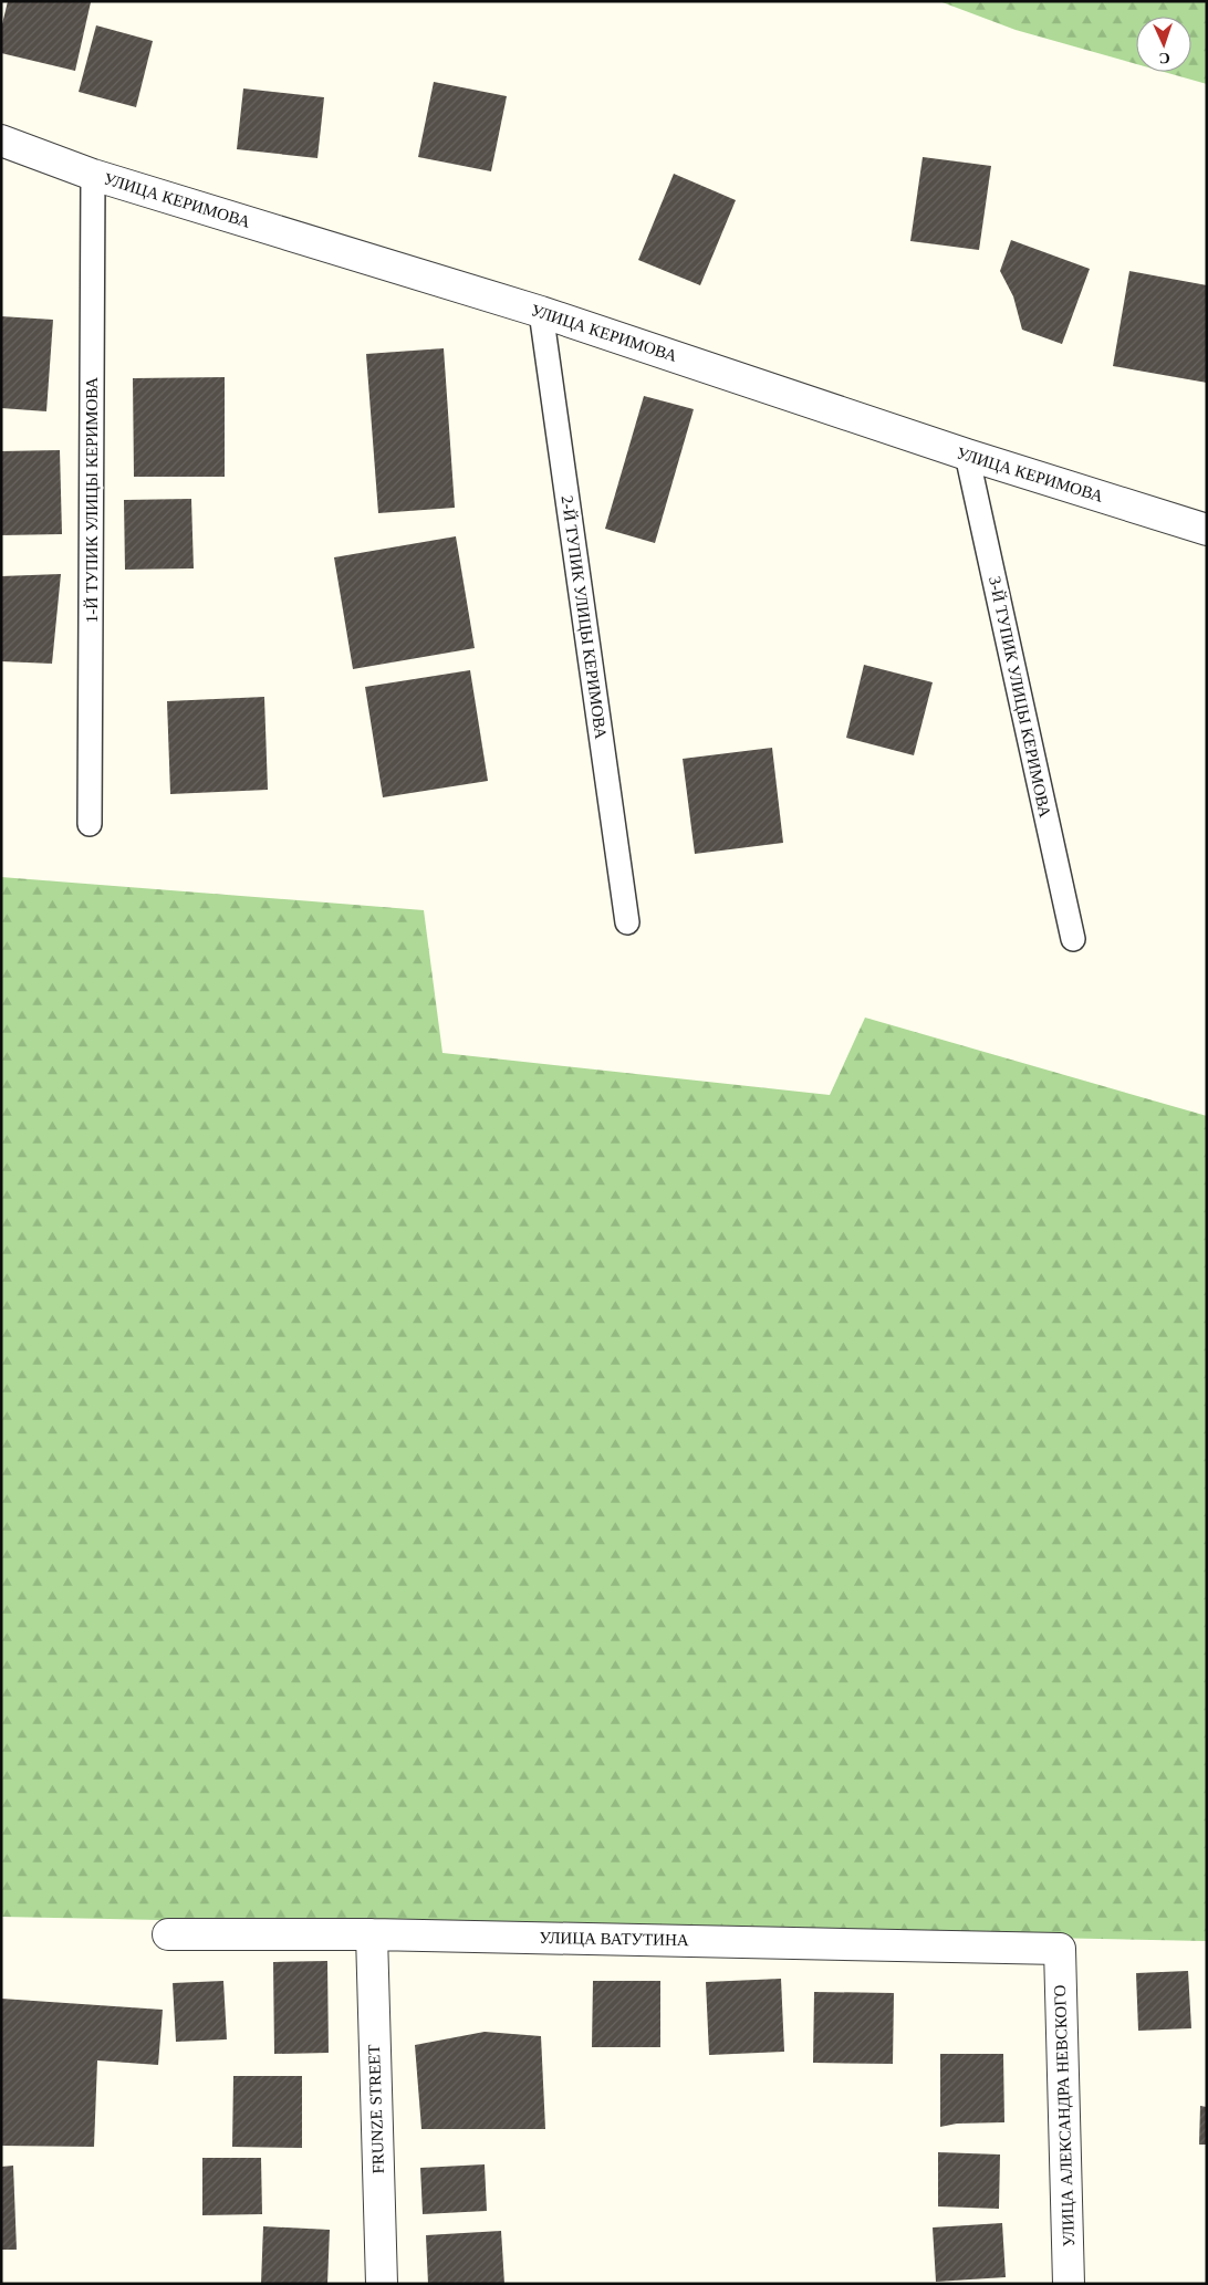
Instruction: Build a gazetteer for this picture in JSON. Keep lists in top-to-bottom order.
{
  "streets": {
    "street": [
      "УЛИЦА КЕРИМОВА",
      "УЛИЦА ВАТУТИНА",
      "FRUNZE STREET",
      "УЛИЦА АЛЕКСАНДРА НЕВСКОГО"
    ],
    "lane": ["1-Й ТУПИК УЛИЦЫ КЕРИМОВА", "2-Й ТУПИК УЛИЦЫ КЕРИМОВА", "3-Й ТУПИК УЛИЦЫ КЕРИМОВА"]
  },
  "crossings": [
    ["УЛИЦА КЕРИМОВА", "1-Й ТУПИК УЛИЦЫ КЕРИМОВА"],
    ["УЛИЦА КЕРИМОВА", "2-Й ТУПИК УЛИЦЫ КЕРИМОВА"],
    ["УЛИЦА КЕРИМОВА", "3-Й ТУПИК УЛИЦЫ КЕРИМОВА"],
    ["УЛИЦА ВАТУТИНА", "FRUNZE STREET"],
    ["УЛИЦА ВАТУТИНА", "УЛИЦА АЛЕКСАНДРА НЕВСКОГО"]
  ],
  "north": "bottom"
}
